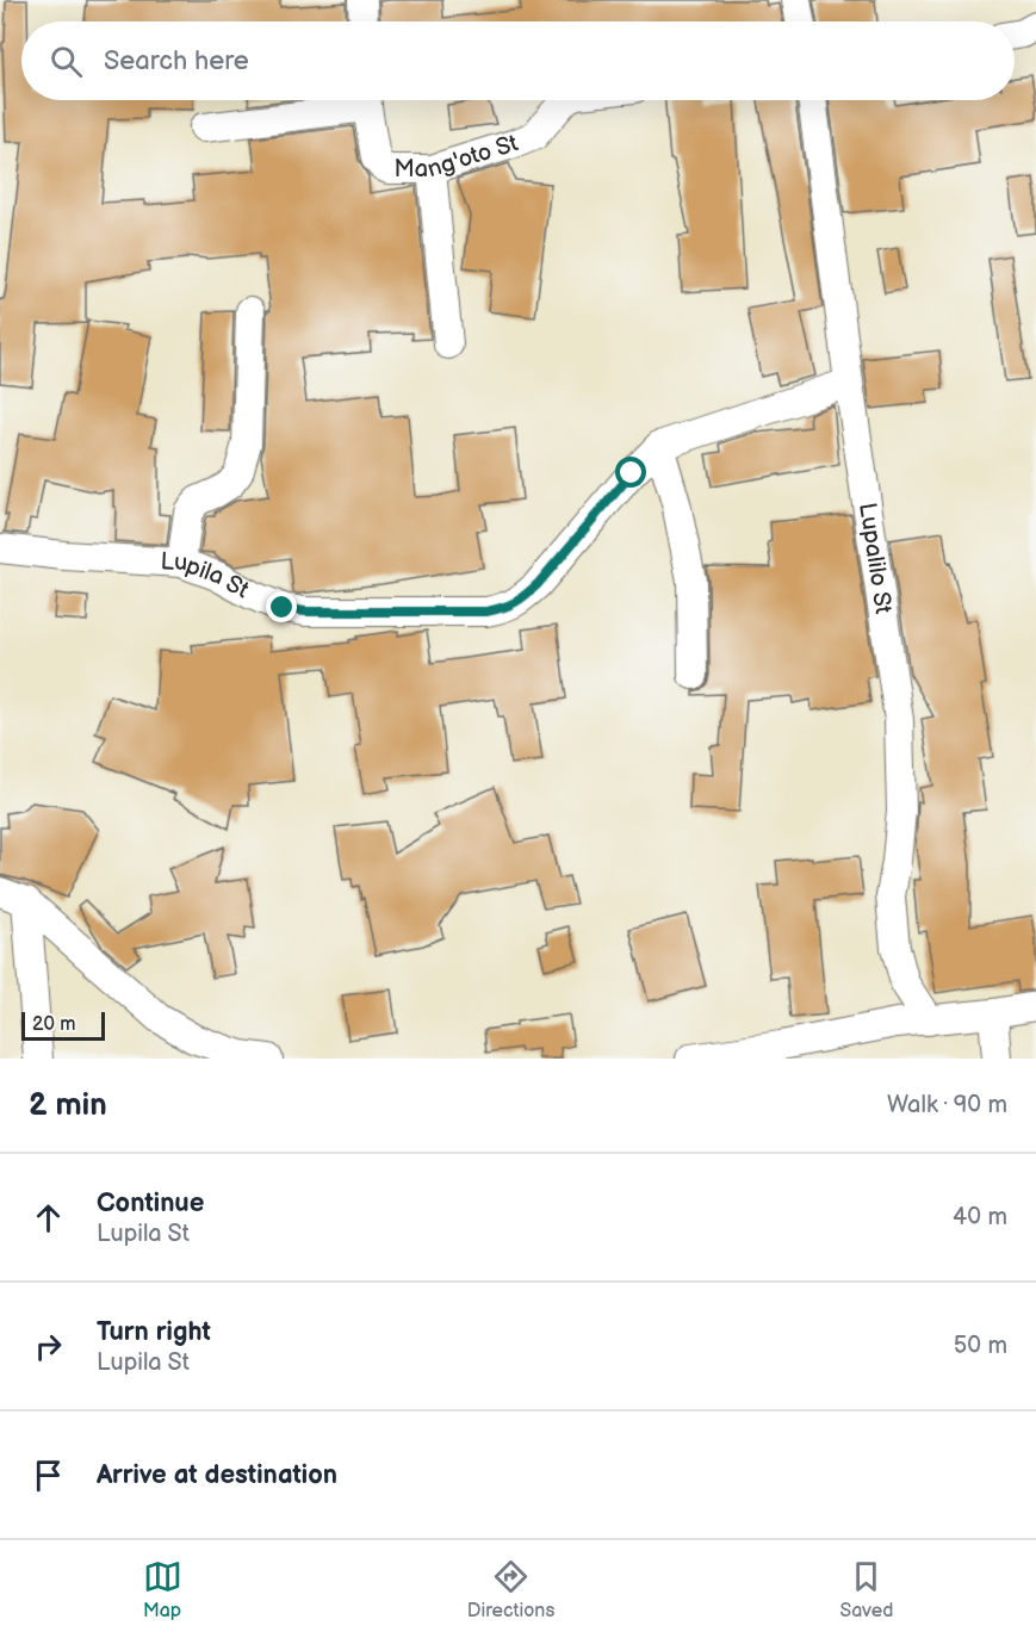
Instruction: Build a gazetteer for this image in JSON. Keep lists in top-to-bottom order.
{
  "streets": {
    "street": ["Mang'oto St", "Lupalilo St", "Lupila St"]
  },
  "scale_bar": "20 m",
  "page": {
    "search": "Search here",
    "scale": "20 m",
    "heading": ["2 min", "Walk · 90 m"],
    "list": [
      ["Continue", "Lupila St", "40 m"],
      ["Turn right", "Lupila St", "50 m"],
      "Arrive at destination"
    ],
    "nav": ["Map", "Directions", "Saved"]
  }
}
